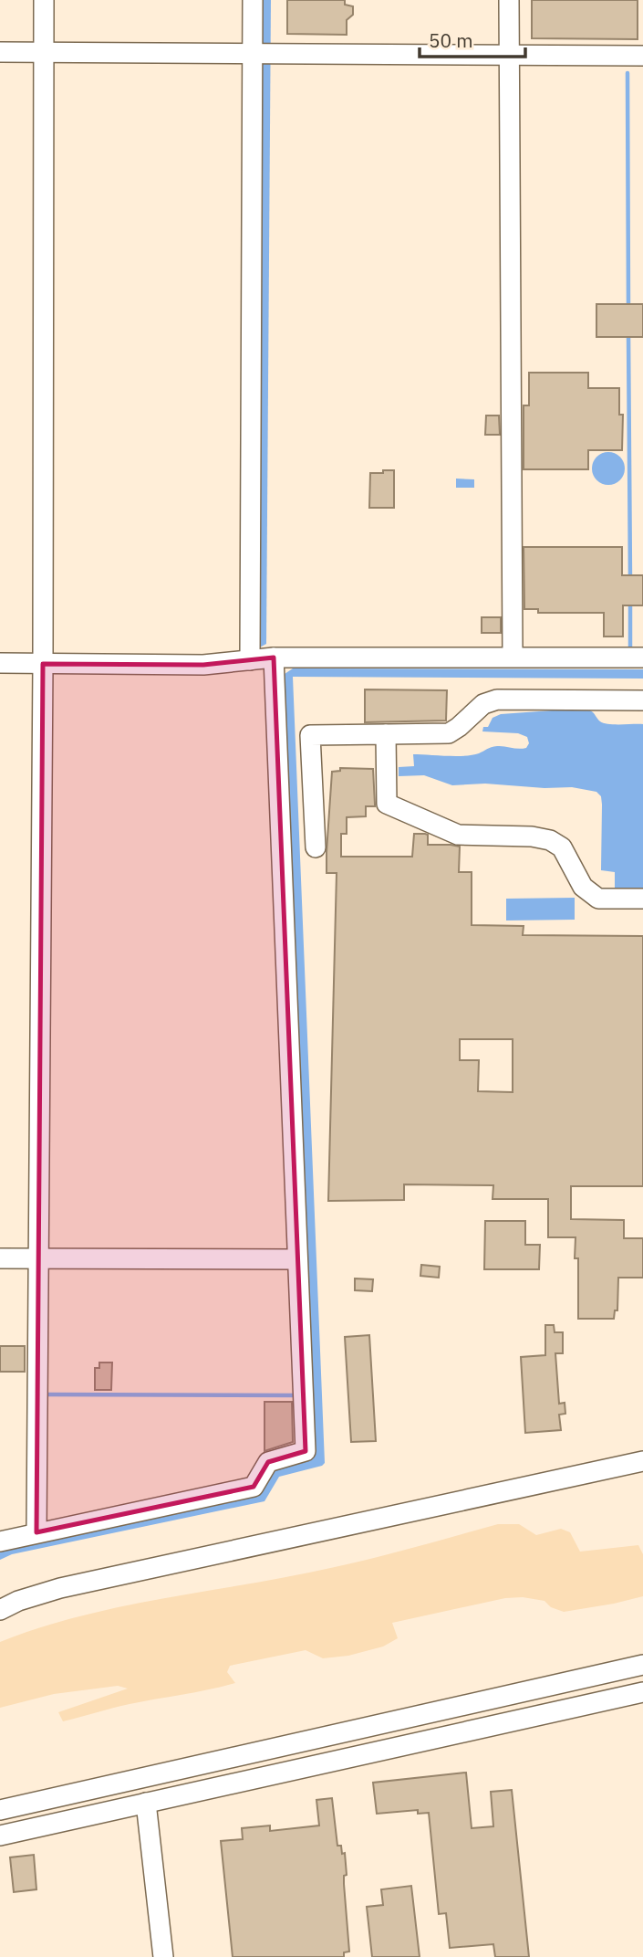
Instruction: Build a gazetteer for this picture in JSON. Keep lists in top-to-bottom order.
{
  "scale_bar": "50 m"
}
